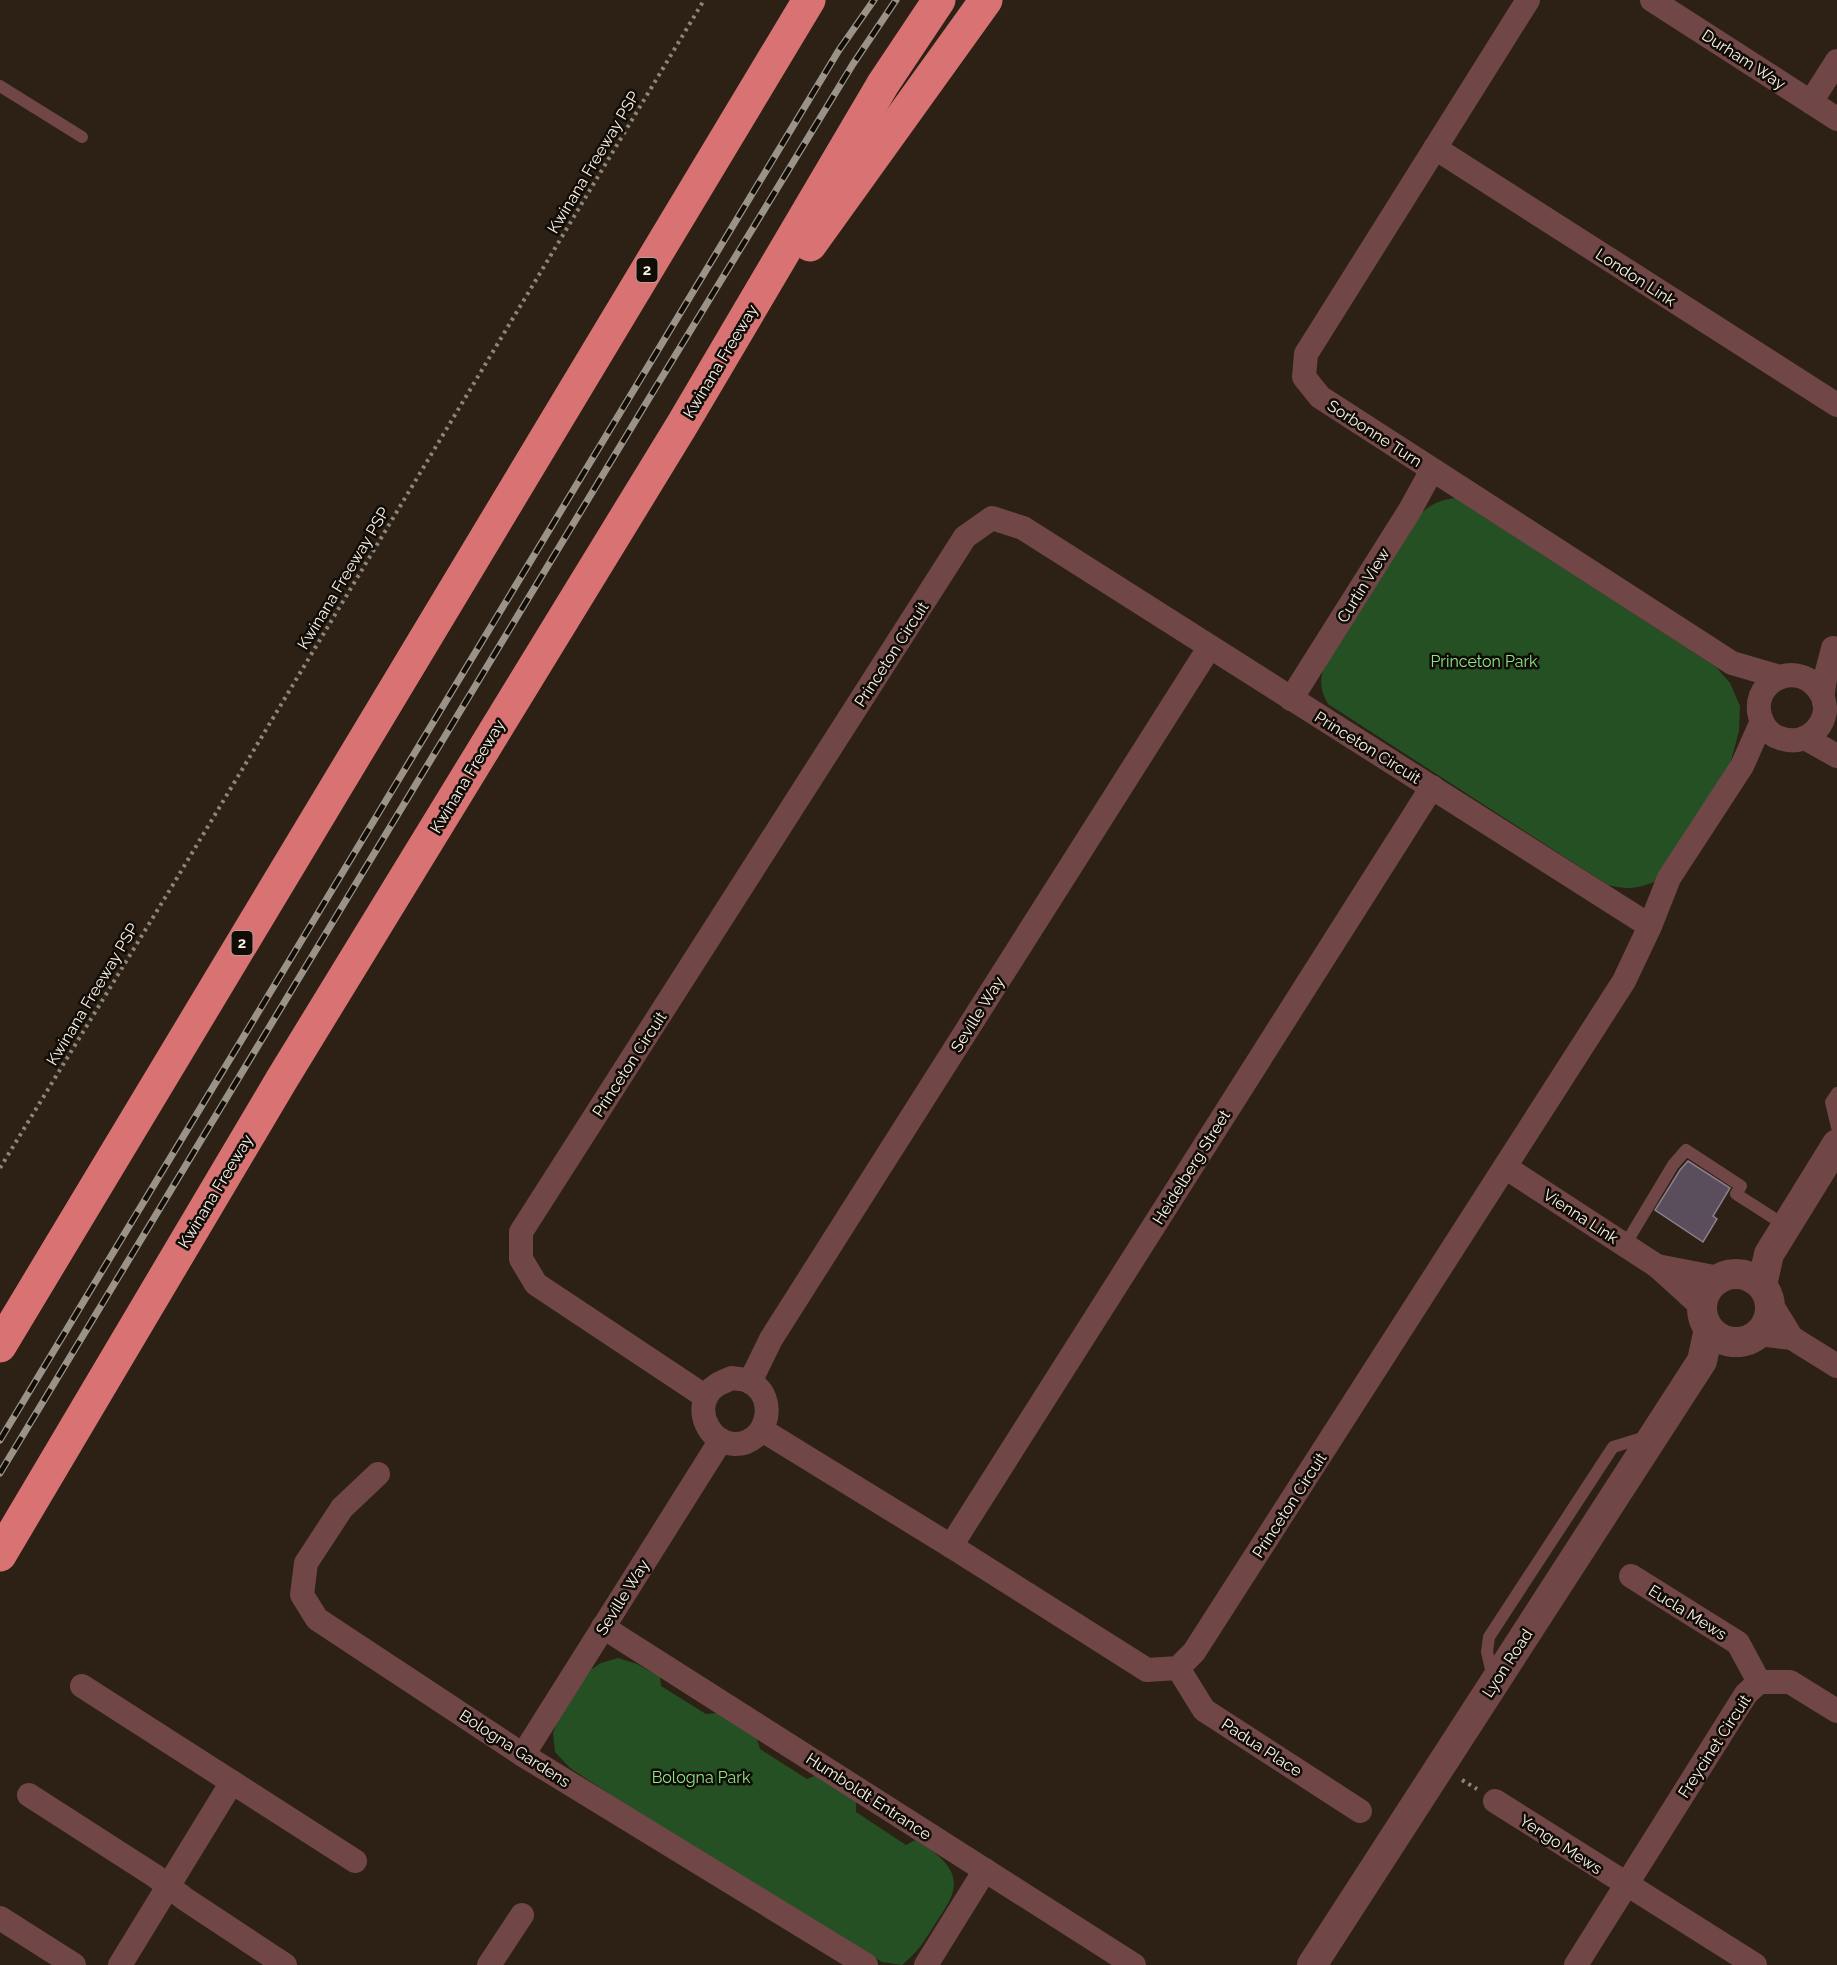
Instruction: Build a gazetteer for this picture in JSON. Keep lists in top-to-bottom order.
{
  "streets": {
    "highway": ["2", "Kwinana Freeway"],
    "street": [
      "Durham Way",
      "London Link",
      "Sorbonne Turn",
      "Curtin View",
      "Princeton Circuit",
      "Seville Way",
      "Heidelberg Street",
      "Vienna Link",
      "Eucla Mews",
      "Lyon Road",
      "Freycinet Circuit",
      "Padua Place",
      "Bologna Gardens",
      "Humboldt Entrance",
      "Yengo Mews"
    ],
    "path": ["Kwinana Freeway PSP"]
  },
  "crossings": [
    ["London Link", "Sorbonne Turn"],
    ["Sorbonne Turn", "Curtin View"],
    ["Sorbonne Turn", "Princeton Circuit"],
    ["Curtin View", "Princeton Circuit"],
    ["Princeton Circuit", "Seville Way"],
    ["Princeton Circuit", "Heidelberg Street"],
    ["Princeton Circuit", "Vienna Link"],
    ["Princeton Circuit", "Padua Place"],
    ["Seville Way", "Bologna Gardens"],
    ["Seville Way", "Humboldt Entrance"],
    ["Vienna Link", "Lyon Road"],
    ["Eucla Mews", "Freycinet Circuit"],
    ["Freycinet Circuit", "Yengo Mews"]
  ],
  "parks": ["Princeton Park", "Bologna Park"]
}
